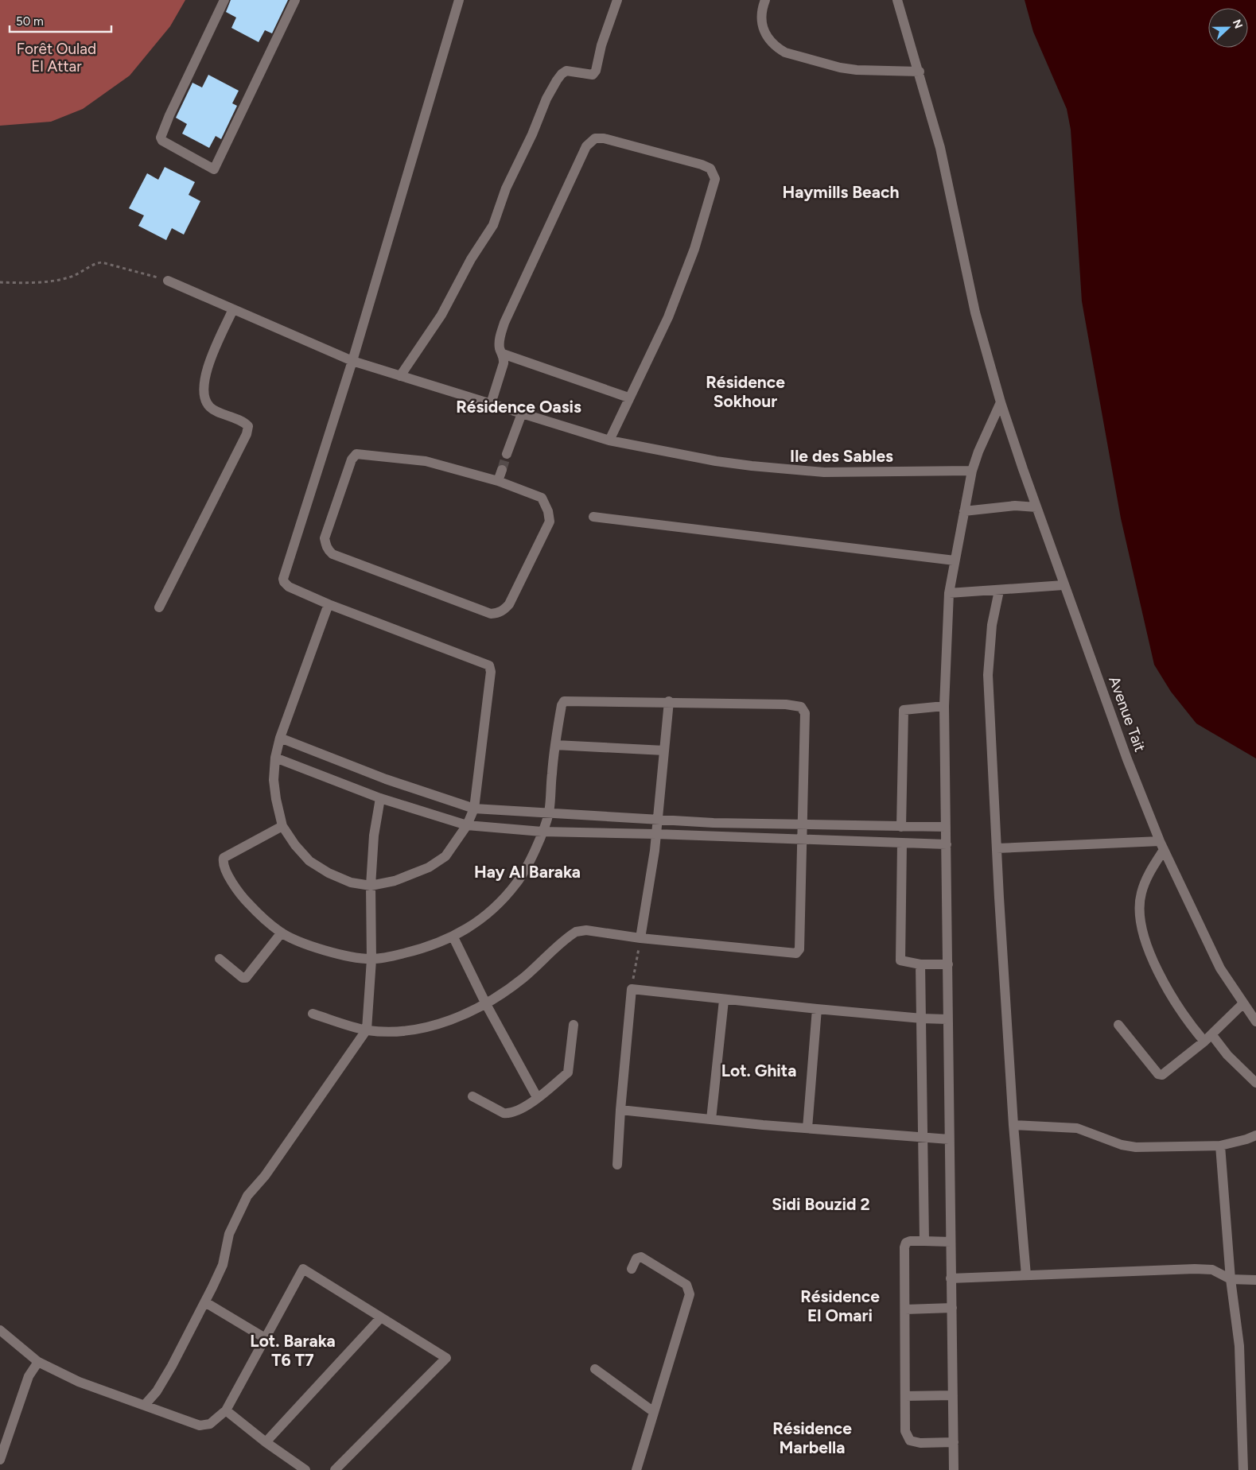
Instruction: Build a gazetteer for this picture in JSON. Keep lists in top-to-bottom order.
{
  "streets": {
    "street": ["Avenue Tait"]
  },
  "districts": [
    "Haymills Beach",
    "Résidence Sokhour",
    "Résidence Oasis",
    "Ile des Sables",
    "Hay Al Baraka",
    "Lot. Ghita",
    "Sidi Bouzid 2",
    "Résidence El Omari",
    "Lot. Baraka T6 T7",
    "Résidence Marbella"
  ],
  "parks": ["Forêt Oulad El Attar"],
  "scale_bar": "50 m",
  "north": "right"
}
